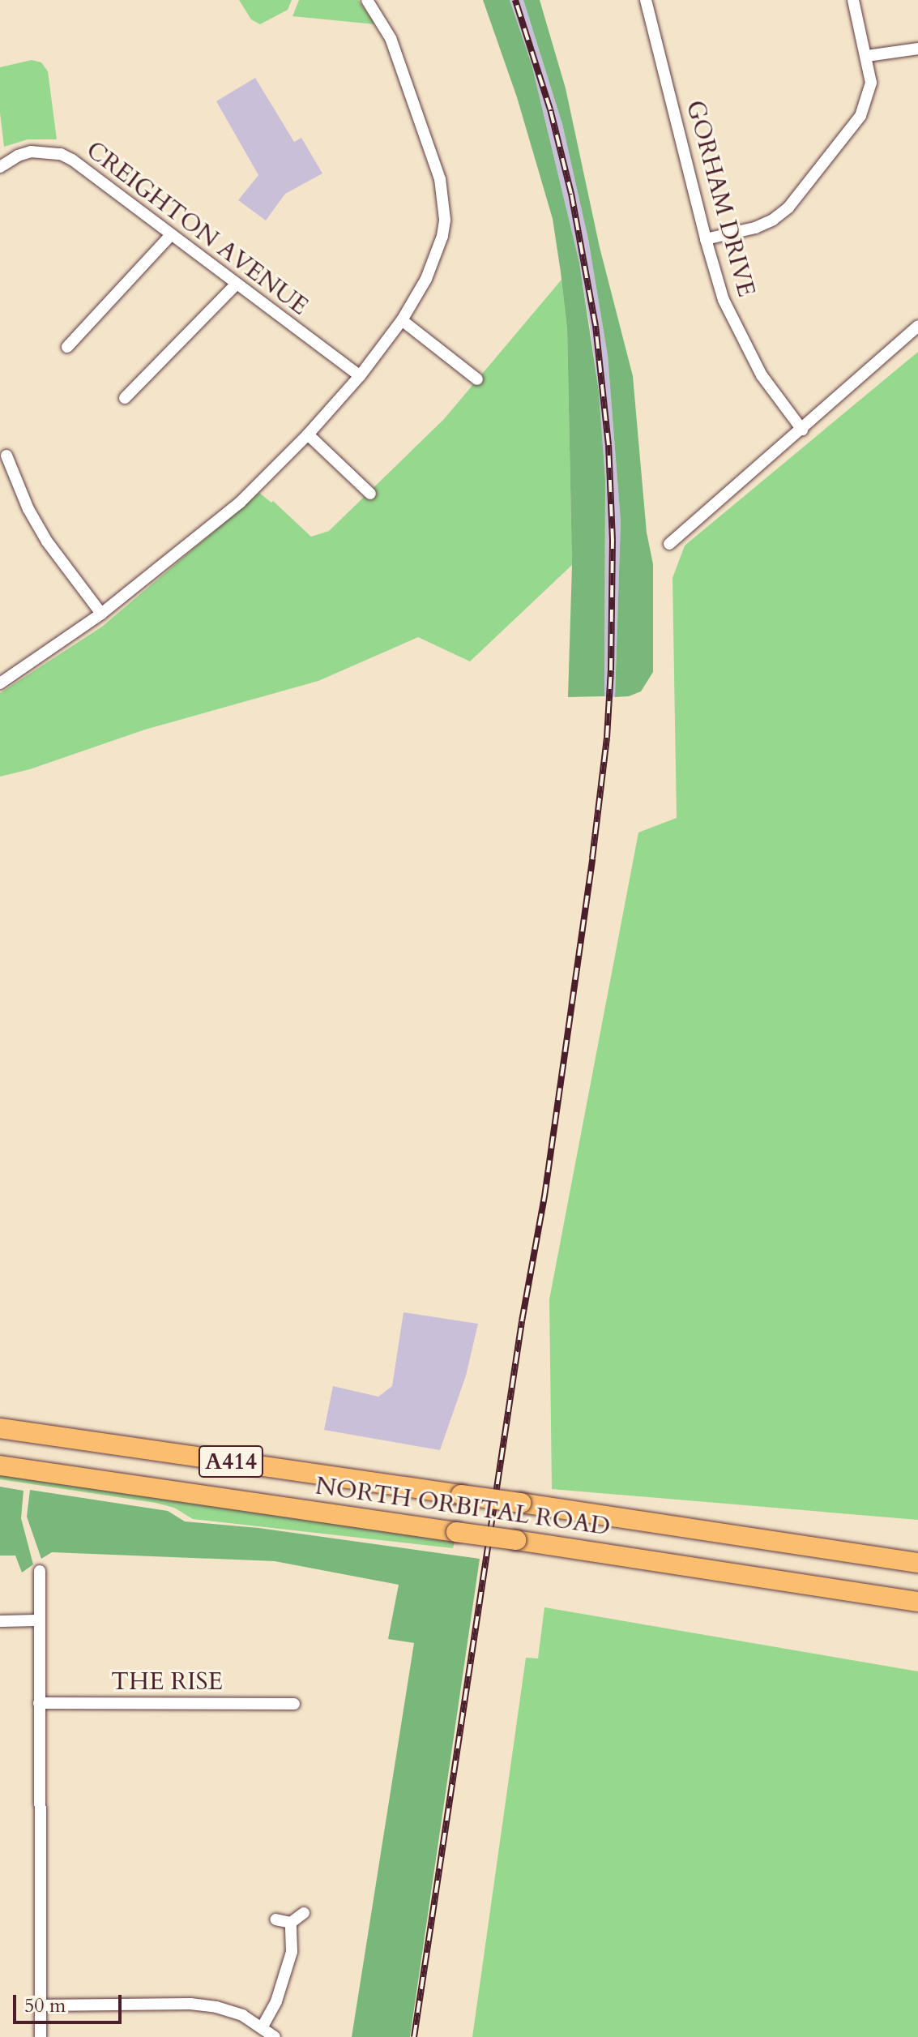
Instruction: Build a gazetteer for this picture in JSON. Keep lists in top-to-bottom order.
{
  "streets": {
    "highway": ["A414", "NORTH ORBITAL ROAD"],
    "street": ["GORHAM DRIVE", "CREIGHTON AVENUE", "THE RISE"]
  },
  "scale_bar": "50 m"
}
